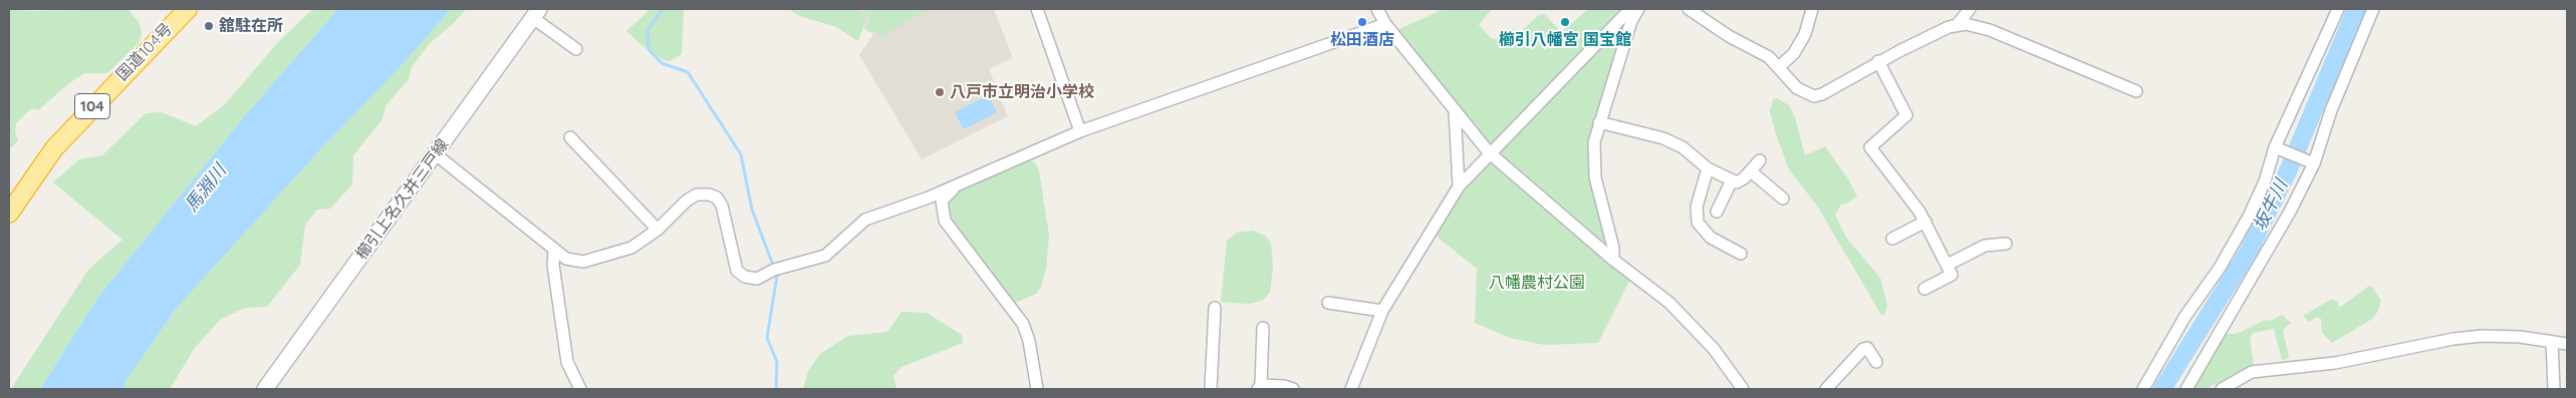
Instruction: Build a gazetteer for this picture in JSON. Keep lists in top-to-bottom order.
{
  "streets": {
    "highway": ["国道104号", "104"],
    "main road": ["櫛引上名久井三戸線"]
  },
  "water": ["馬淵川", "坂牛川"],
  "parks": ["八幡農村公園"],
  "places": [
    "松田酒店",
    "櫛引八幡宮 国宝館",
    "舘駐在所",
    "八戸市立明治小学校"
  ]
}
